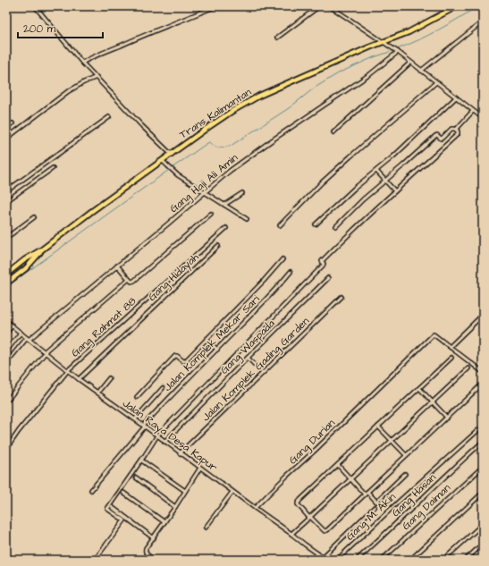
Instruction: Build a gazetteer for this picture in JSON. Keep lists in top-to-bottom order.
{
  "streets": {
    "highway": ["Trans Kalimantan"],
    "street": [
      "Gang Haji Ali Amin",
      "Gang Hidayah",
      "Gang Rahmat 88",
      "Jalan Komplek Mekar Sari",
      "Gang Waspada",
      "Jalan Komplek Gading Garden",
      "Jalan Raya Desa Kapur",
      "Gang Durian",
      "Gang Hasan",
      "Gang Daiman",
      "Gang M. Akin"
    ]
  },
  "crossings": [
    ["Gang Haji Ali Amin", "Jalan Raya Desa Kapur"],
    ["Gang Hidayah", "Jalan Raya Desa Kapur"],
    ["Gang Rahmat 88", "Jalan Raya Desa Kapur"],
    ["Jalan Komplek Mekar Sari", "Jalan Raya Desa Kapur"],
    ["Gang Waspada", "Jalan Raya Desa Kapur"],
    ["Jalan Komplek Gading Garden", "Jalan Raya Desa Kapur"],
    ["Jalan Raya Desa Kapur", "Gang Durian"]
  ],
  "scale_bar": "200 m"
}
